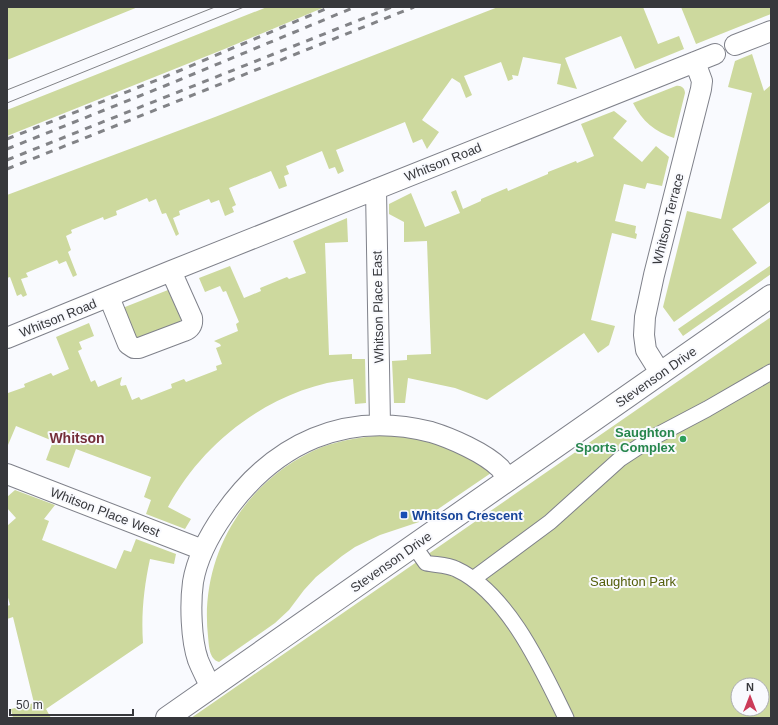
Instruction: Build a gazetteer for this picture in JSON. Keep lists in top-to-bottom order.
{
  "streets": {
    "street": [
      "Whitson Road",
      "Whitson Terrace",
      "Whitson Place East",
      "Stevenson Drive",
      "Whitson Place West"
    ]
  },
  "crossings": [
    ["Whitson Road", "Whitson Terrace"],
    ["Whitson Road", "Whitson Place East"],
    ["Whitson Terrace", "Stevenson Drive"]
  ],
  "districts": ["Whitson"],
  "parks": ["Saughton Park"],
  "places": {
    "other": ["Saughton Sports Complex"],
    "transit": ["Whitson Crescent"]
  },
  "scale_bar": "50 m",
  "north": "top"
}
